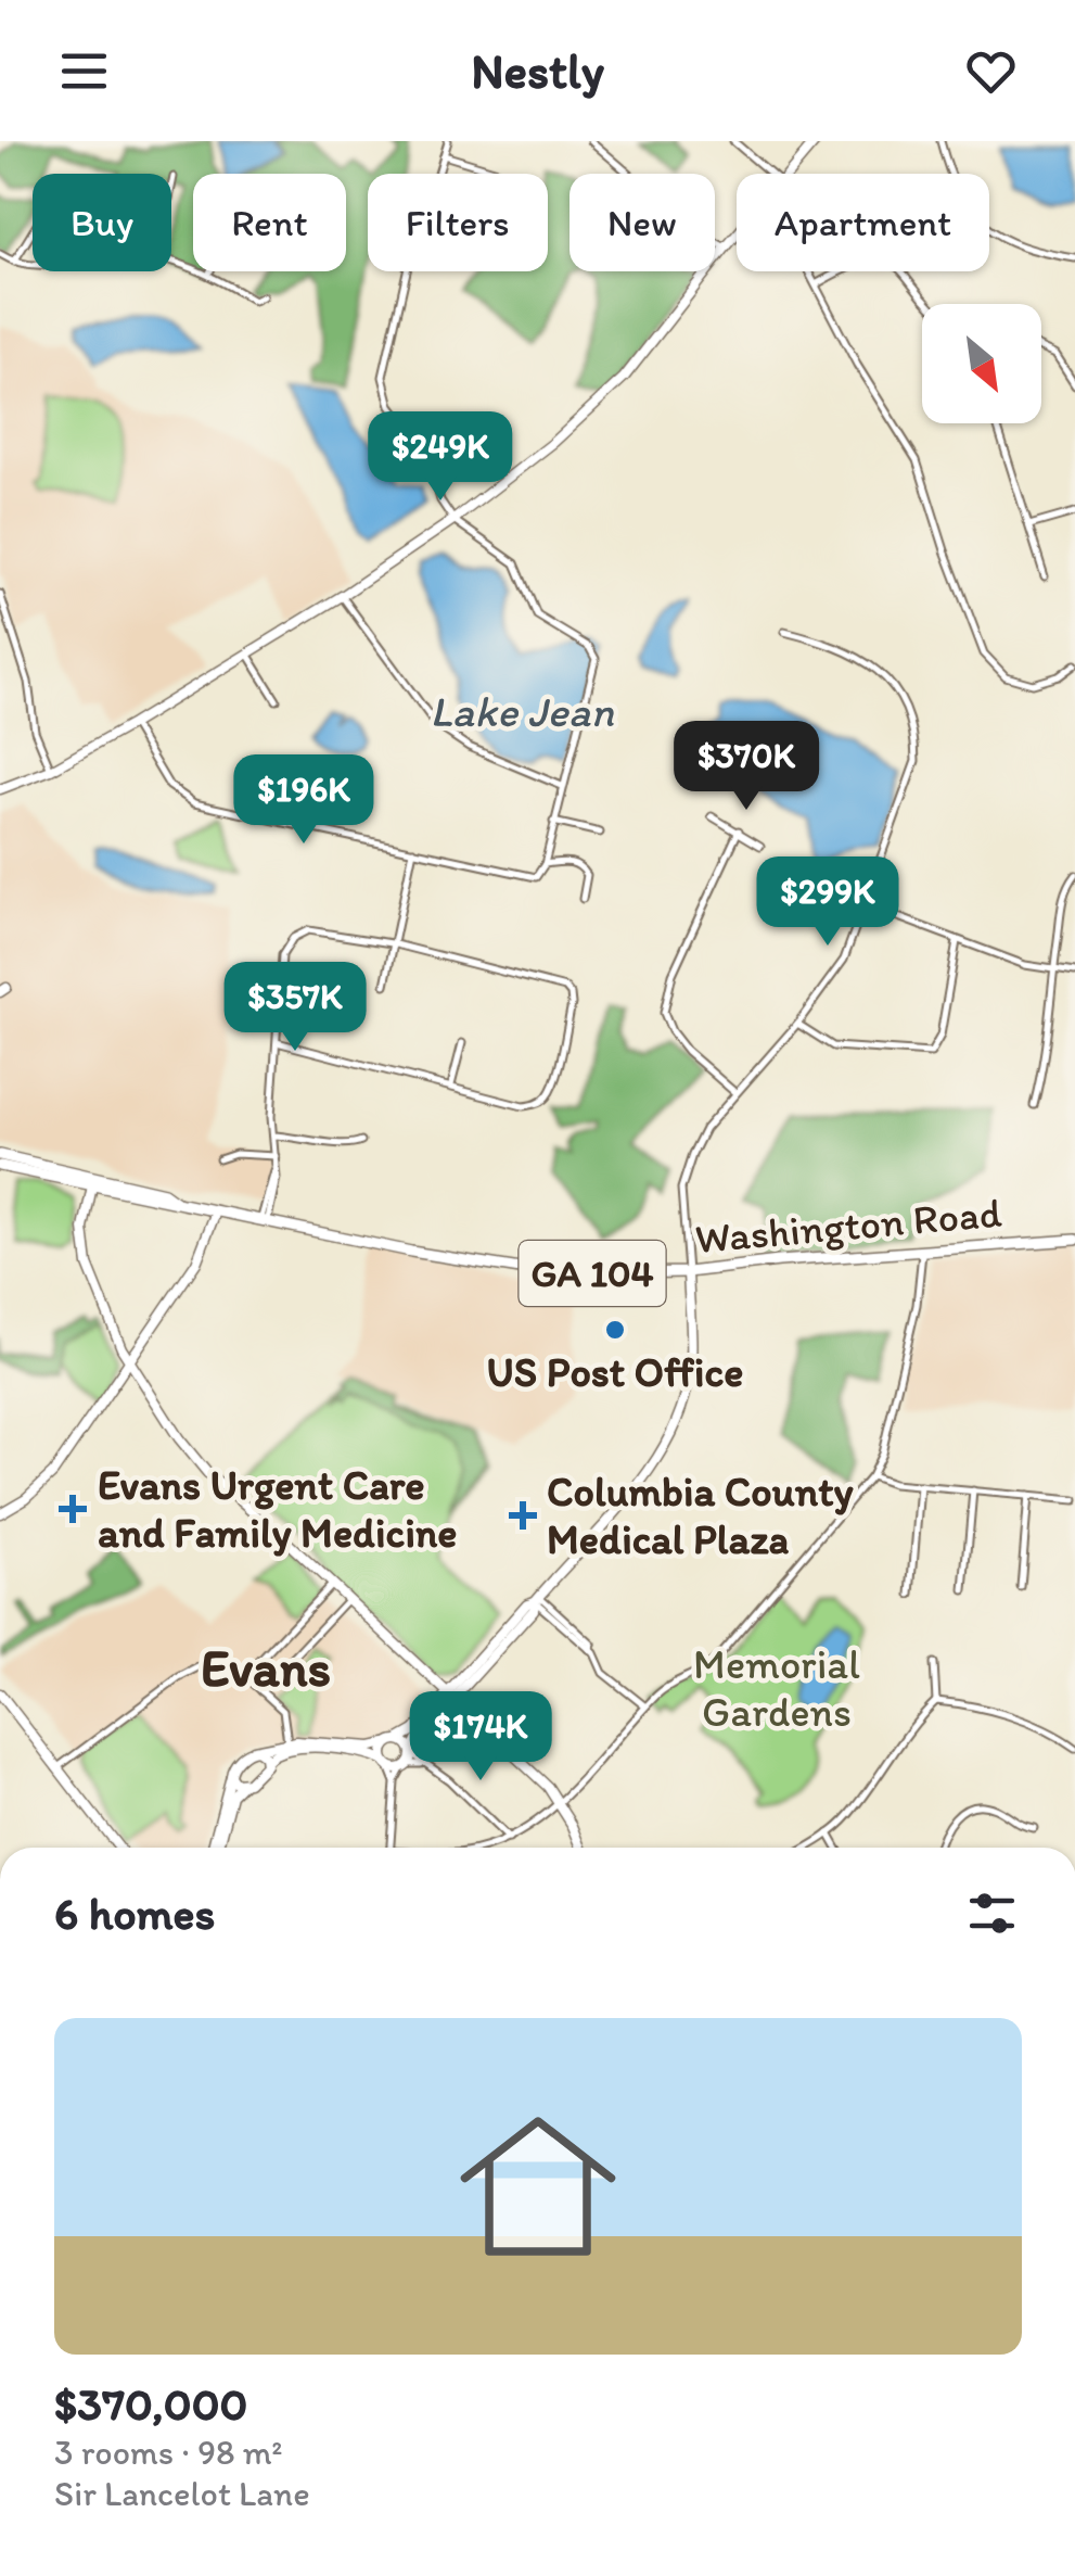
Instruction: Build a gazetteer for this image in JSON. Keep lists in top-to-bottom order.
{
  "streets": {
    "main road": ["Washington Road", "GA 104"]
  },
  "districts": ["Evans"],
  "water": ["Lake Jean"],
  "parks": ["Memorial Gardens"],
  "places": {
    "other": ["US Post Office"],
    "health": ["Evans Urgent Care and Family Medicine", "Columbia County Medical Plaza"]
  },
  "north": "bottom right",
  "page": {
    "header": "Nestly",
    "chip": [
      "Buy",
      "Rent",
      "Filters",
      "New",
      "Apartment"
    ],
    "price": [
      "$249K",
      "$370K",
      "$196K",
      "$299K",
      "$357K",
      "$174K"
    ],
    "heading": "6 homes",
    "list": [
      {
        "name": "$370,000",
        "note": "3 rooms · 98 m² · Sir Lancelot Lane"
      }
    ]
  }
}
